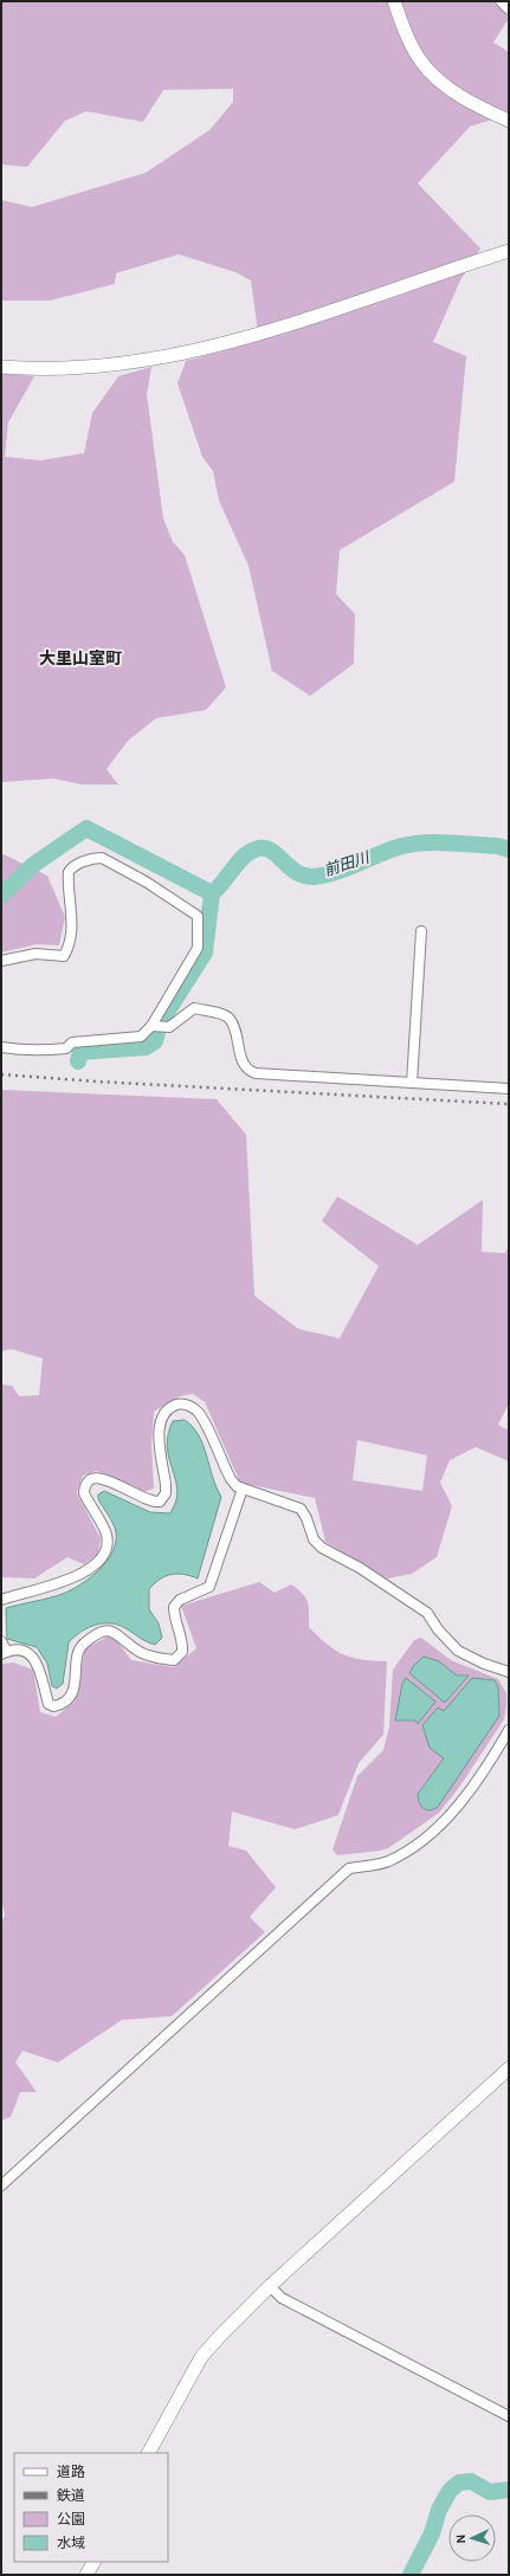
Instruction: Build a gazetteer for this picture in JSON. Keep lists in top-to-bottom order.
{
  "districts": ["大里山室町"],
  "water": ["前田川"],
  "legend": [
    "道路",
    "鉄道",
    "公園",
    "水域"
  ],
  "north": "left"
}
